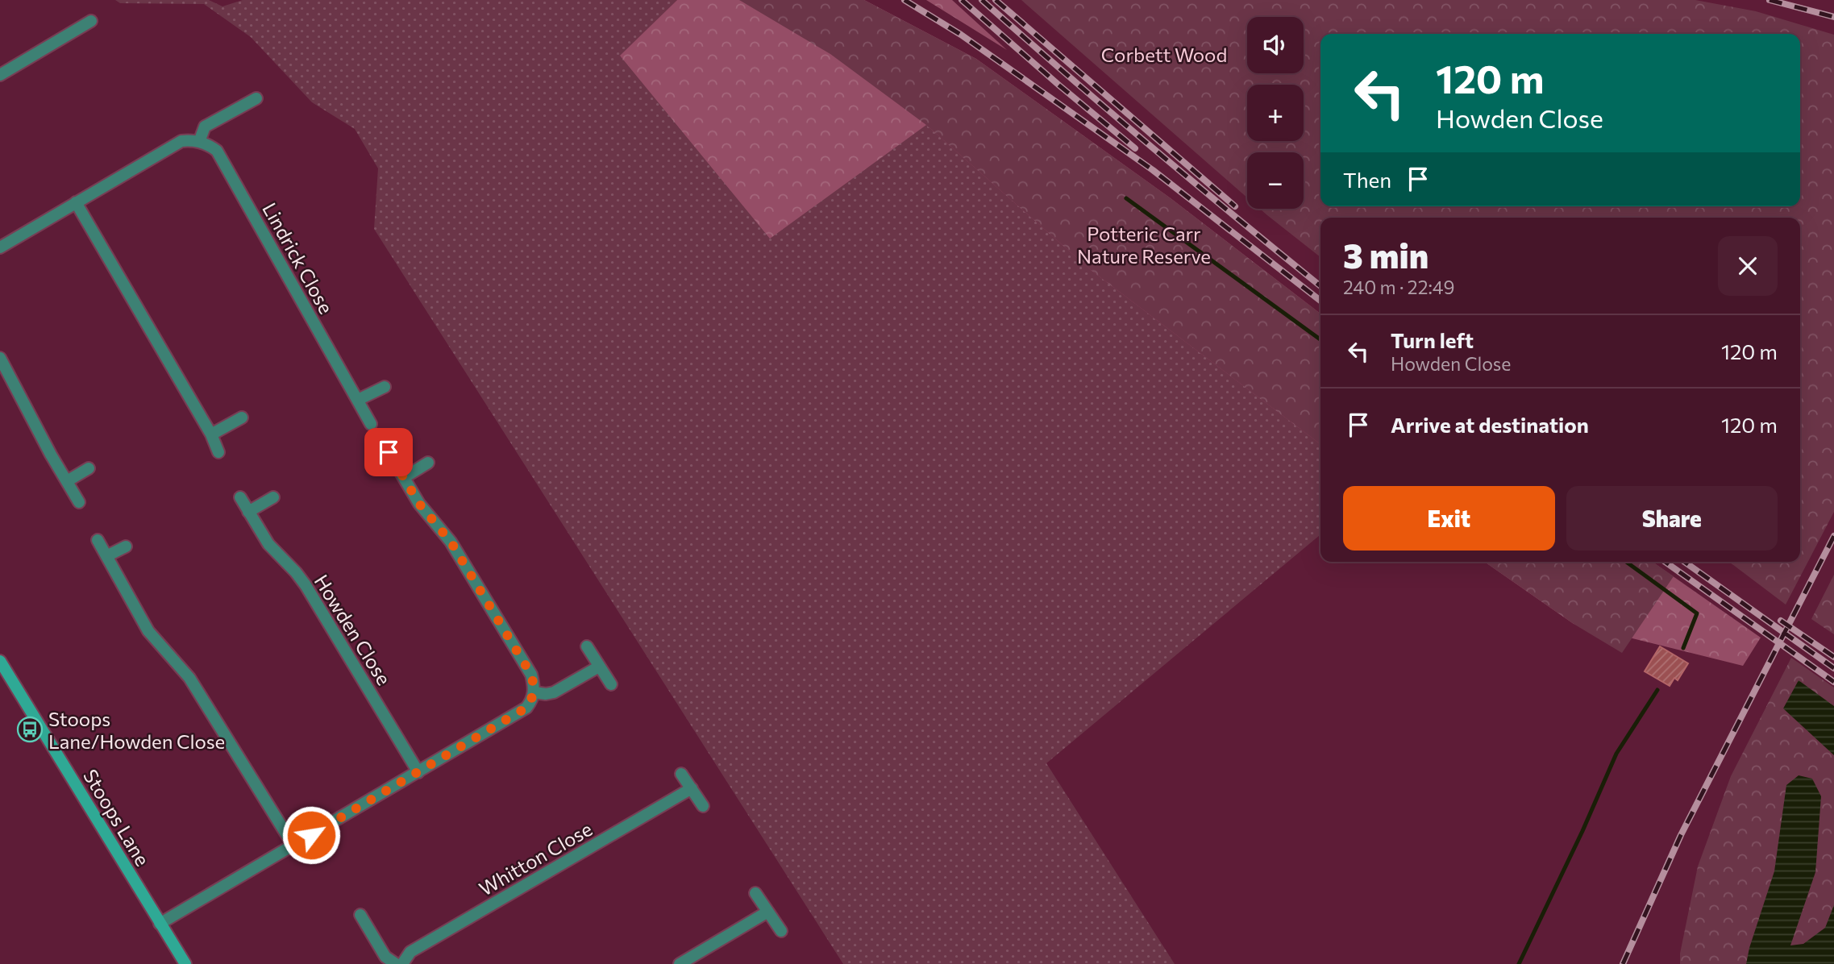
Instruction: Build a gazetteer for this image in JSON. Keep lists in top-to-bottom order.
{
  "streets": {
    "street": [
      "Lindrick Close",
      "Howden Close",
      "Stoops Lane",
      "Whitton Close"
    ]
  },
  "parks": ["Corbett Wood", "Potteric Carr Nature Reserve"],
  "places": {
    "bus stop": ["Stoops Lane/Howden Close"]
  },
  "page": {
    "map_buttons": ["+", "−"],
    "turn": ["120 m", "Howden Close"],
    "then": "Then",
    "heading": ["3 min", "240 m · 22:49"],
    "list": [
      {
        "name": "Turn left",
        "note": "Howden Close",
        "value": "120 m"
      },
      {
        "name": "Arrive at destination",
        "value": "120 m"
      }
    ],
    "buttons": ["Exit", "Share"]
  }
}
